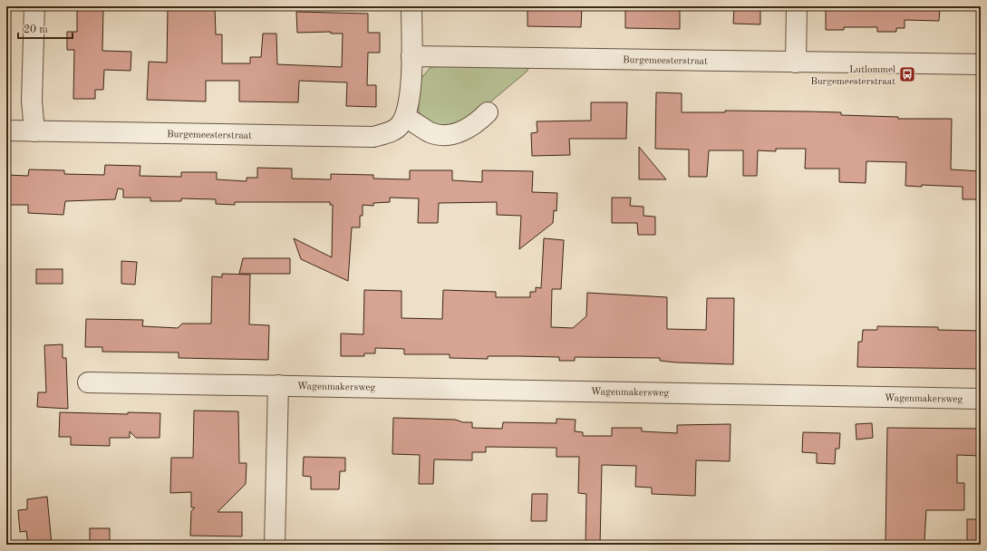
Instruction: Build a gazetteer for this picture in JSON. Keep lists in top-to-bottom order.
{
  "streets": {
    "street": ["Burgemeesterstraat", "Wagenmakersweg"]
  },
  "places": {
    "bus stop": ["Lutlommel Burgemeesterstraat"]
  },
  "scale_bar": "20 m"
}
